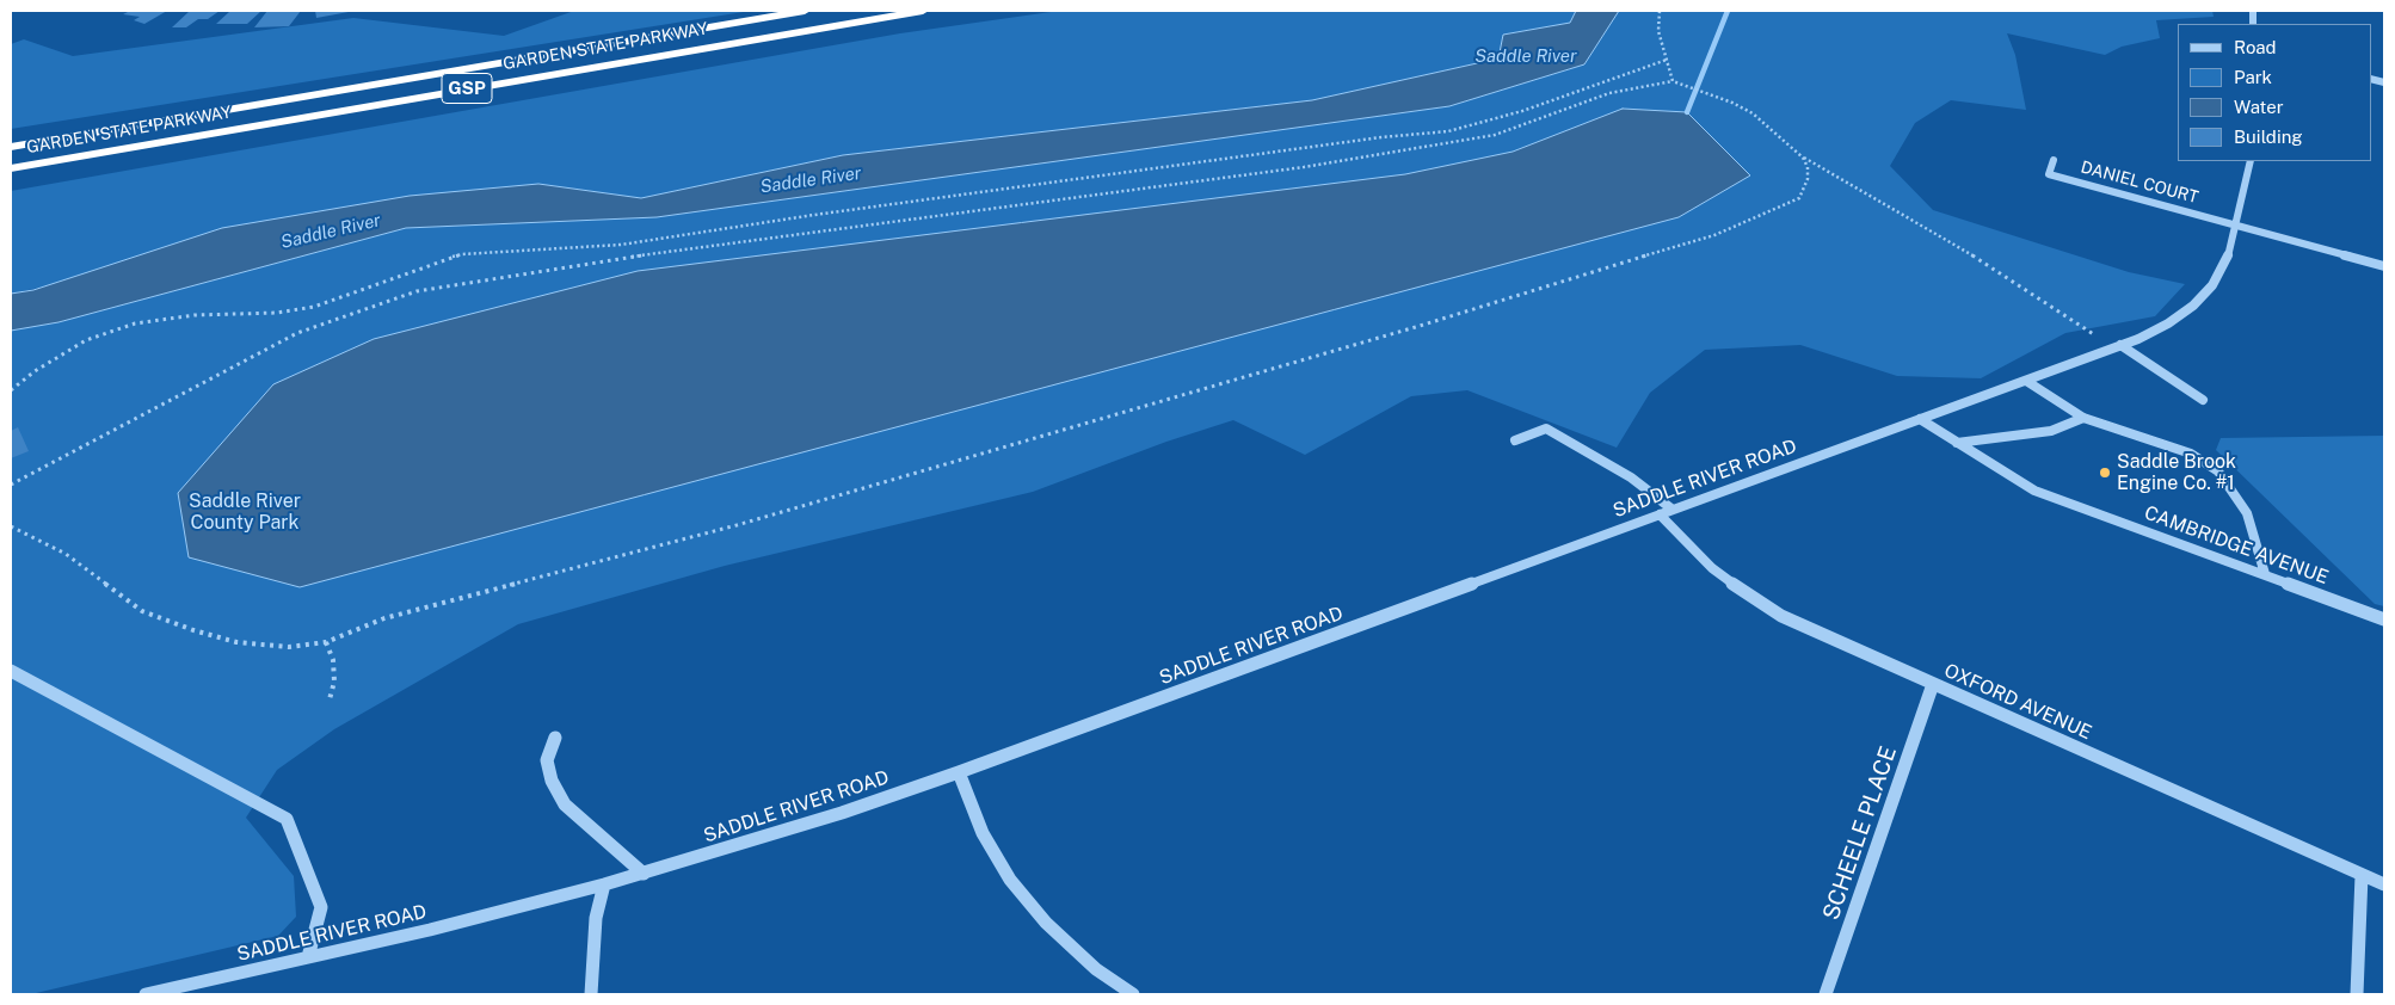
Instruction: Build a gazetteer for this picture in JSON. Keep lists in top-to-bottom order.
{
  "streets": {
    "highway": ["GARDEN STATE PARKWAY", "GSP"],
    "street": [
      "DANIEL COURT",
      "SADDLE RIVER ROAD",
      "CAMBRIDGE AVENUE",
      "OXFORD AVENUE",
      "SCHEELE PLACE"
    ]
  },
  "crossings": [
    ["DANIEL COURT", "SADDLE RIVER ROAD"],
    ["SADDLE RIVER ROAD", "CAMBRIDGE AVENUE"],
    ["SADDLE RIVER ROAD", "OXFORD AVENUE"],
    ["OXFORD AVENUE", "SCHEELE PLACE"]
  ],
  "water": ["Saddle River"],
  "parks": ["Saddle River County Park"],
  "places": ["Saddle Brook Engine Co. #1"],
  "legend": [
    "Road",
    "Park",
    "Water",
    "Building"
  ]
}
